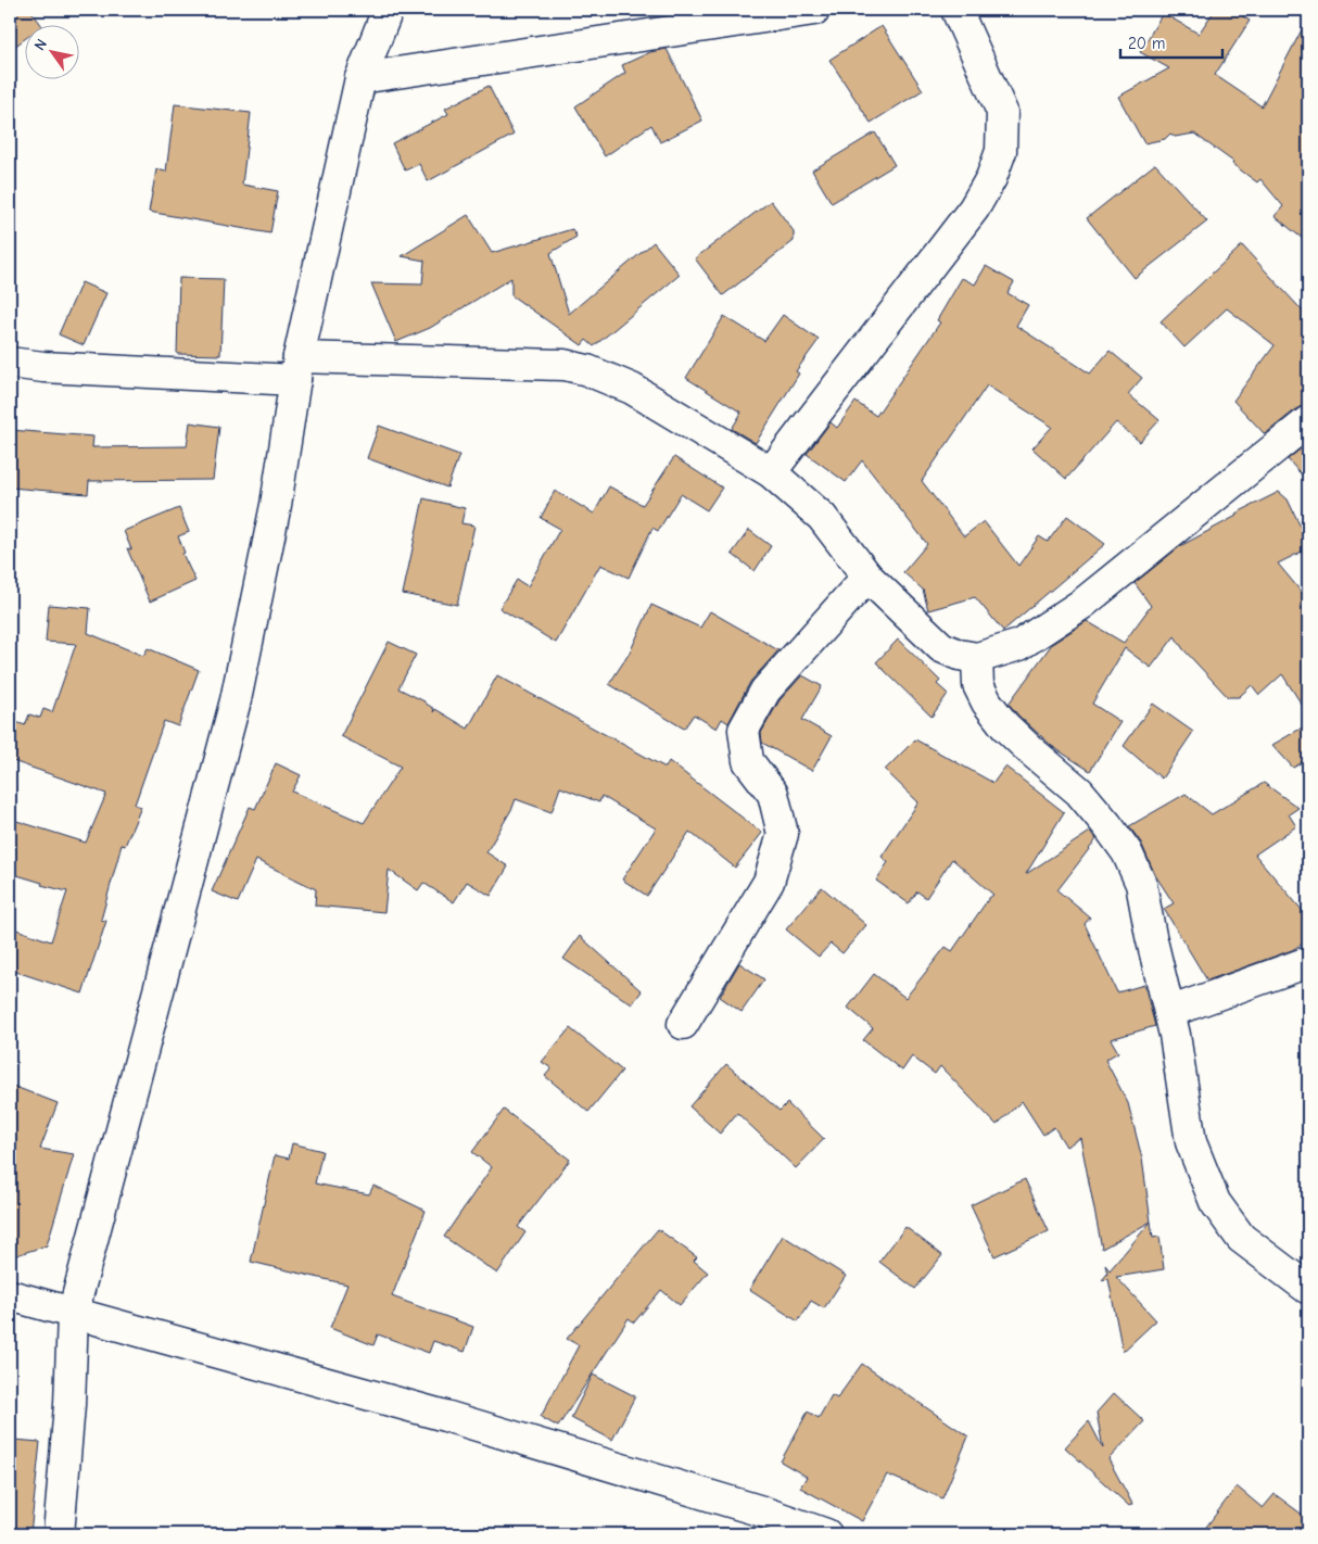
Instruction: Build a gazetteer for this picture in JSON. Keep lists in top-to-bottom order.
{
  "scale_bar": "20 m",
  "north": "top left"
}
